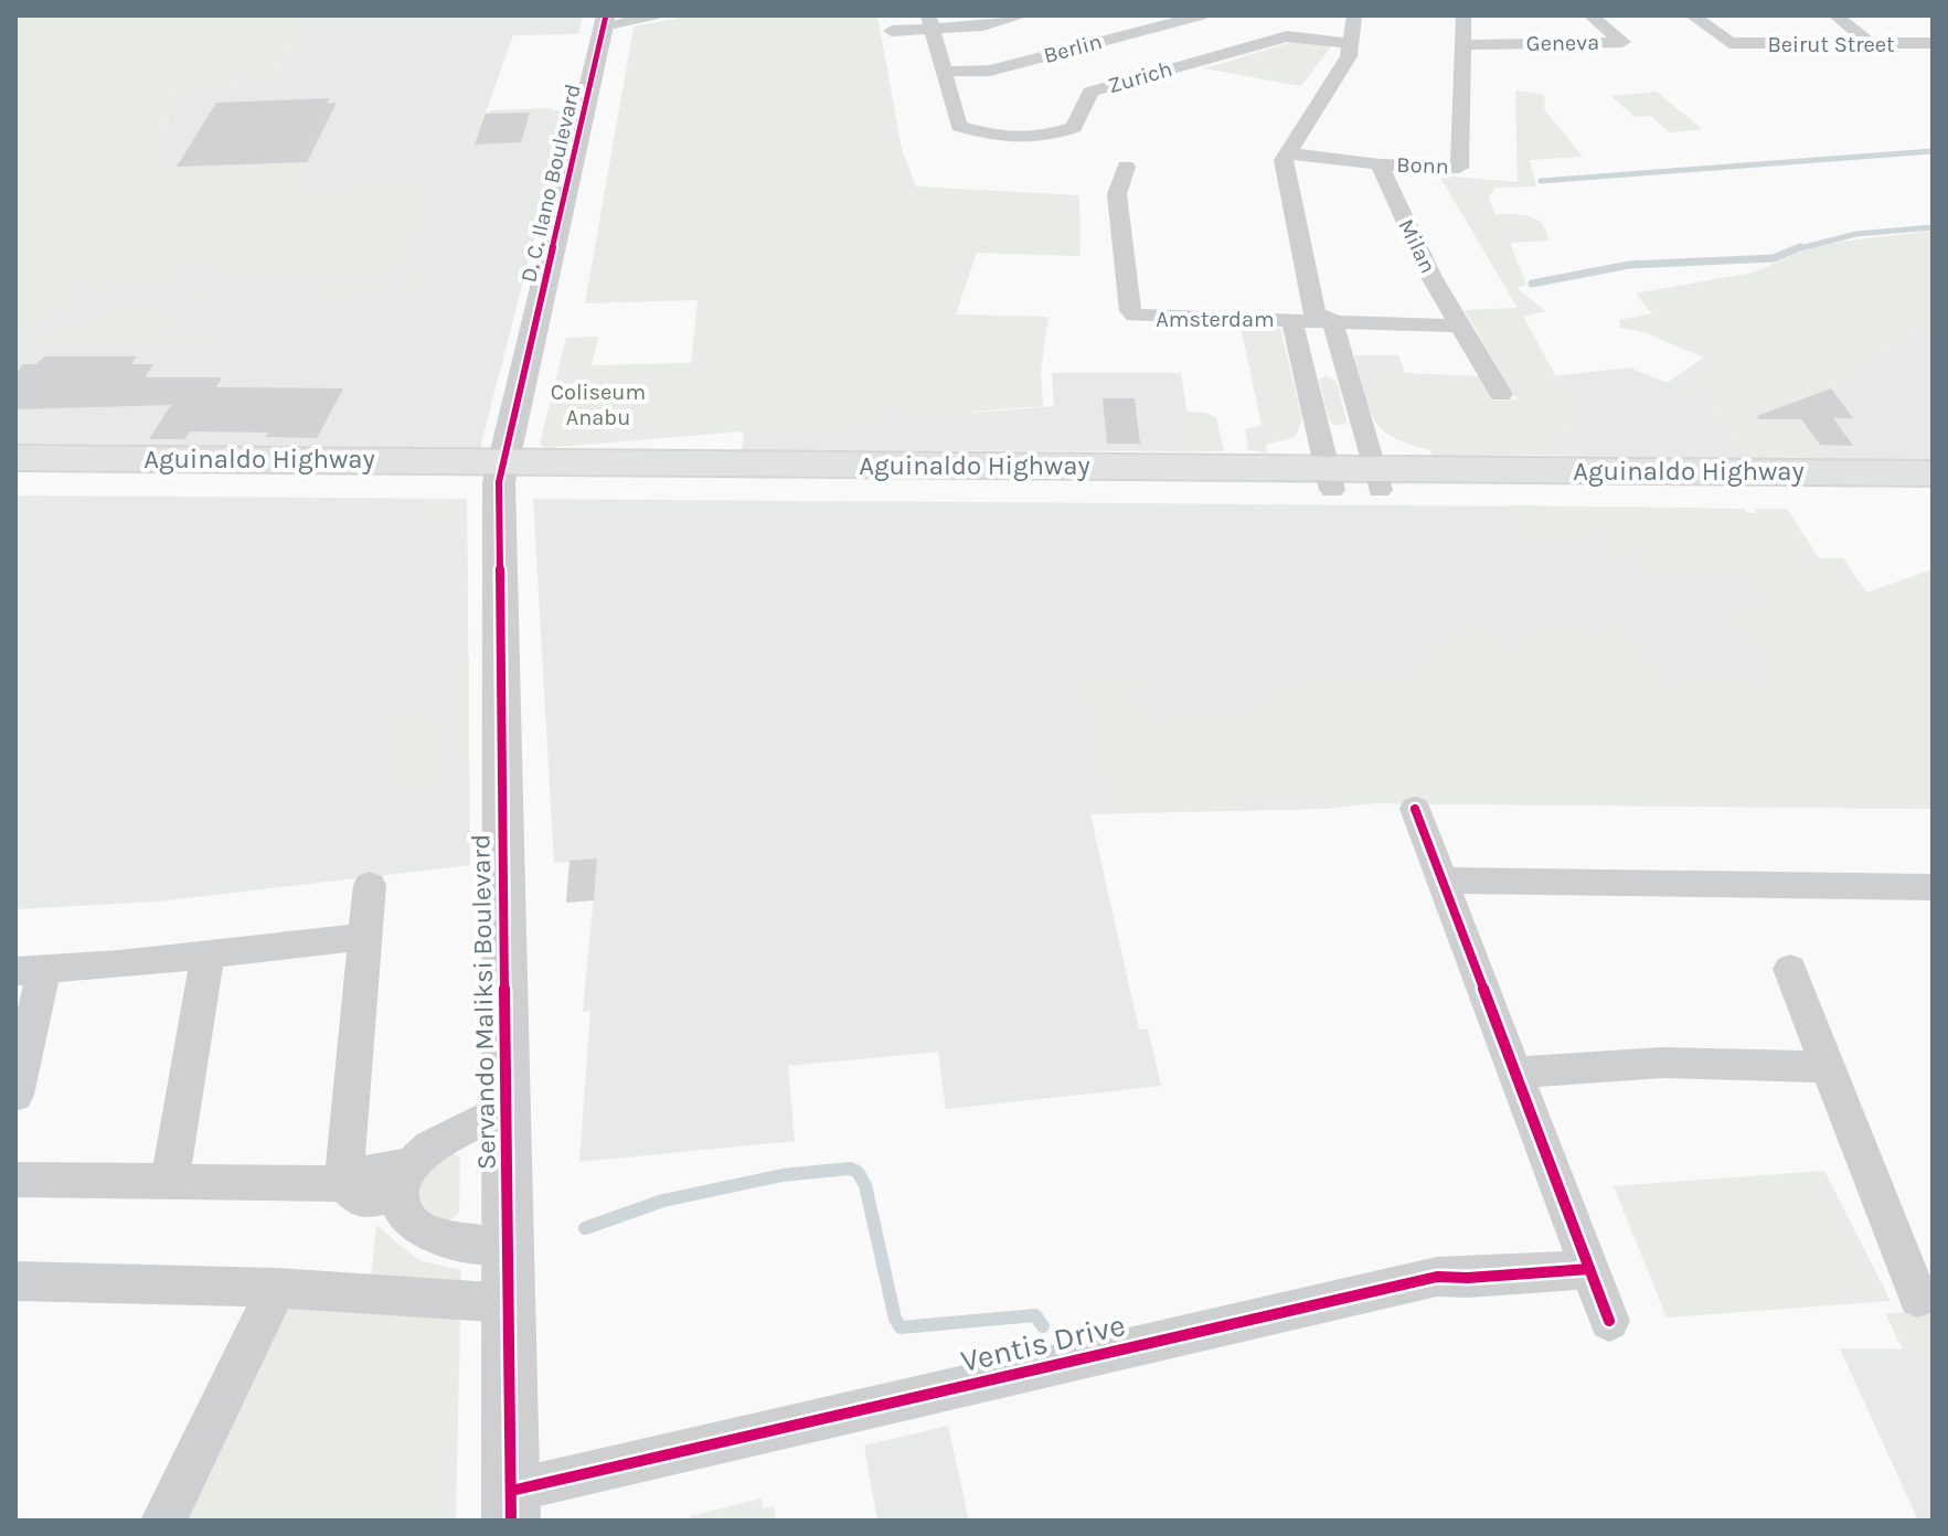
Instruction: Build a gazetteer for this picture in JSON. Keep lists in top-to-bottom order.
{
  "streets": {
    "highway": ["Aguinaldo Highway"],
    "street": [
      "Geneva",
      "Beirut Street",
      "Berlin",
      "Zurich",
      "Bonn",
      "D. C. Ilano Boulevard",
      "Milan",
      "Amsterdam",
      "Servando Maliksi Boulevard",
      "Ventis Drive"
    ]
  },
  "crossings": [
    ["Geneva", "Bonn"],
    ["Berlin", "Zurich"],
    ["Bonn", "Milan"],
    ["D. C. Ilano Boulevard", "Aguinaldo Highway"],
    ["D. C. Ilano Boulevard", "Servando Maliksi Boulevard"],
    ["Aguinaldo Highway", "Servando Maliksi Boulevard"],
    ["Servando Maliksi Boulevard", "Ventis Drive"]
  ],
  "parks": ["Coliseum Anabu"]
}
